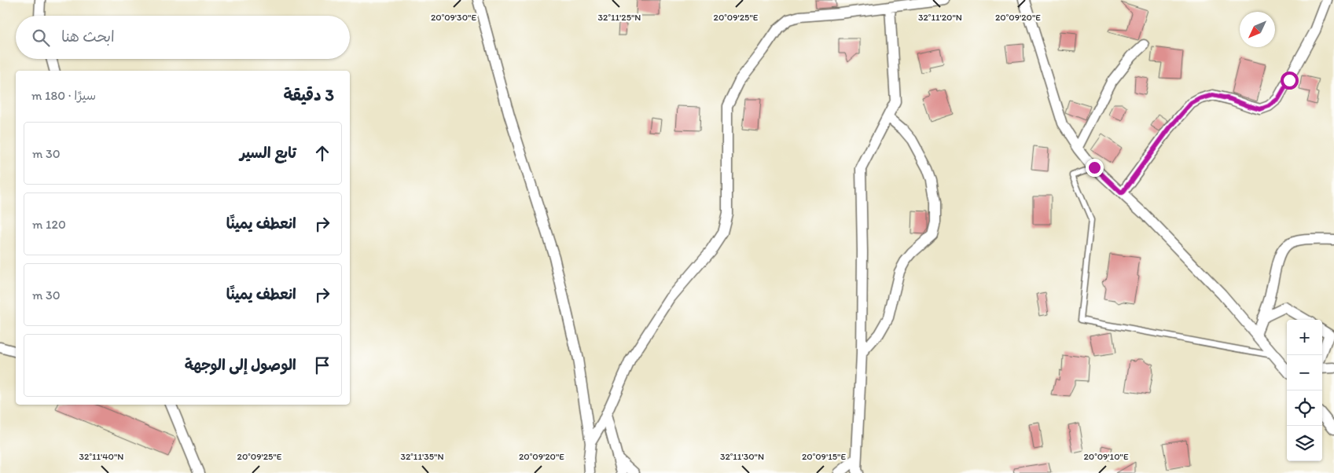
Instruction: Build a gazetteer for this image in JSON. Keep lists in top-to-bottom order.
{
  "north": "bottom left",
  "page": {
    "search": "ابحث هنا",
    "heading": ["3 دقيقة", "سيرًا · 180 m"],
    "list": [
      ["تابع السير", "30 m"],
      ["انعطف يمينًا", "120 m"],
      ["انعطف يمينًا", "30 m"],
      "الوصول إلى الوجهة"
    ],
    "map_buttons": ["+", "−"]
  },
  "coordinates": [
    "20°09'30\"E",
    "20°09'25\"E",
    "20°09'20\"E",
    "32°11'25\"N",
    "32°11'20\"N",
    "32°11'40\"N",
    "32°11'35\"N",
    "32°11'30\"N",
    "20°09'15\"E",
    "20°09'10\"E"
  ]
}
